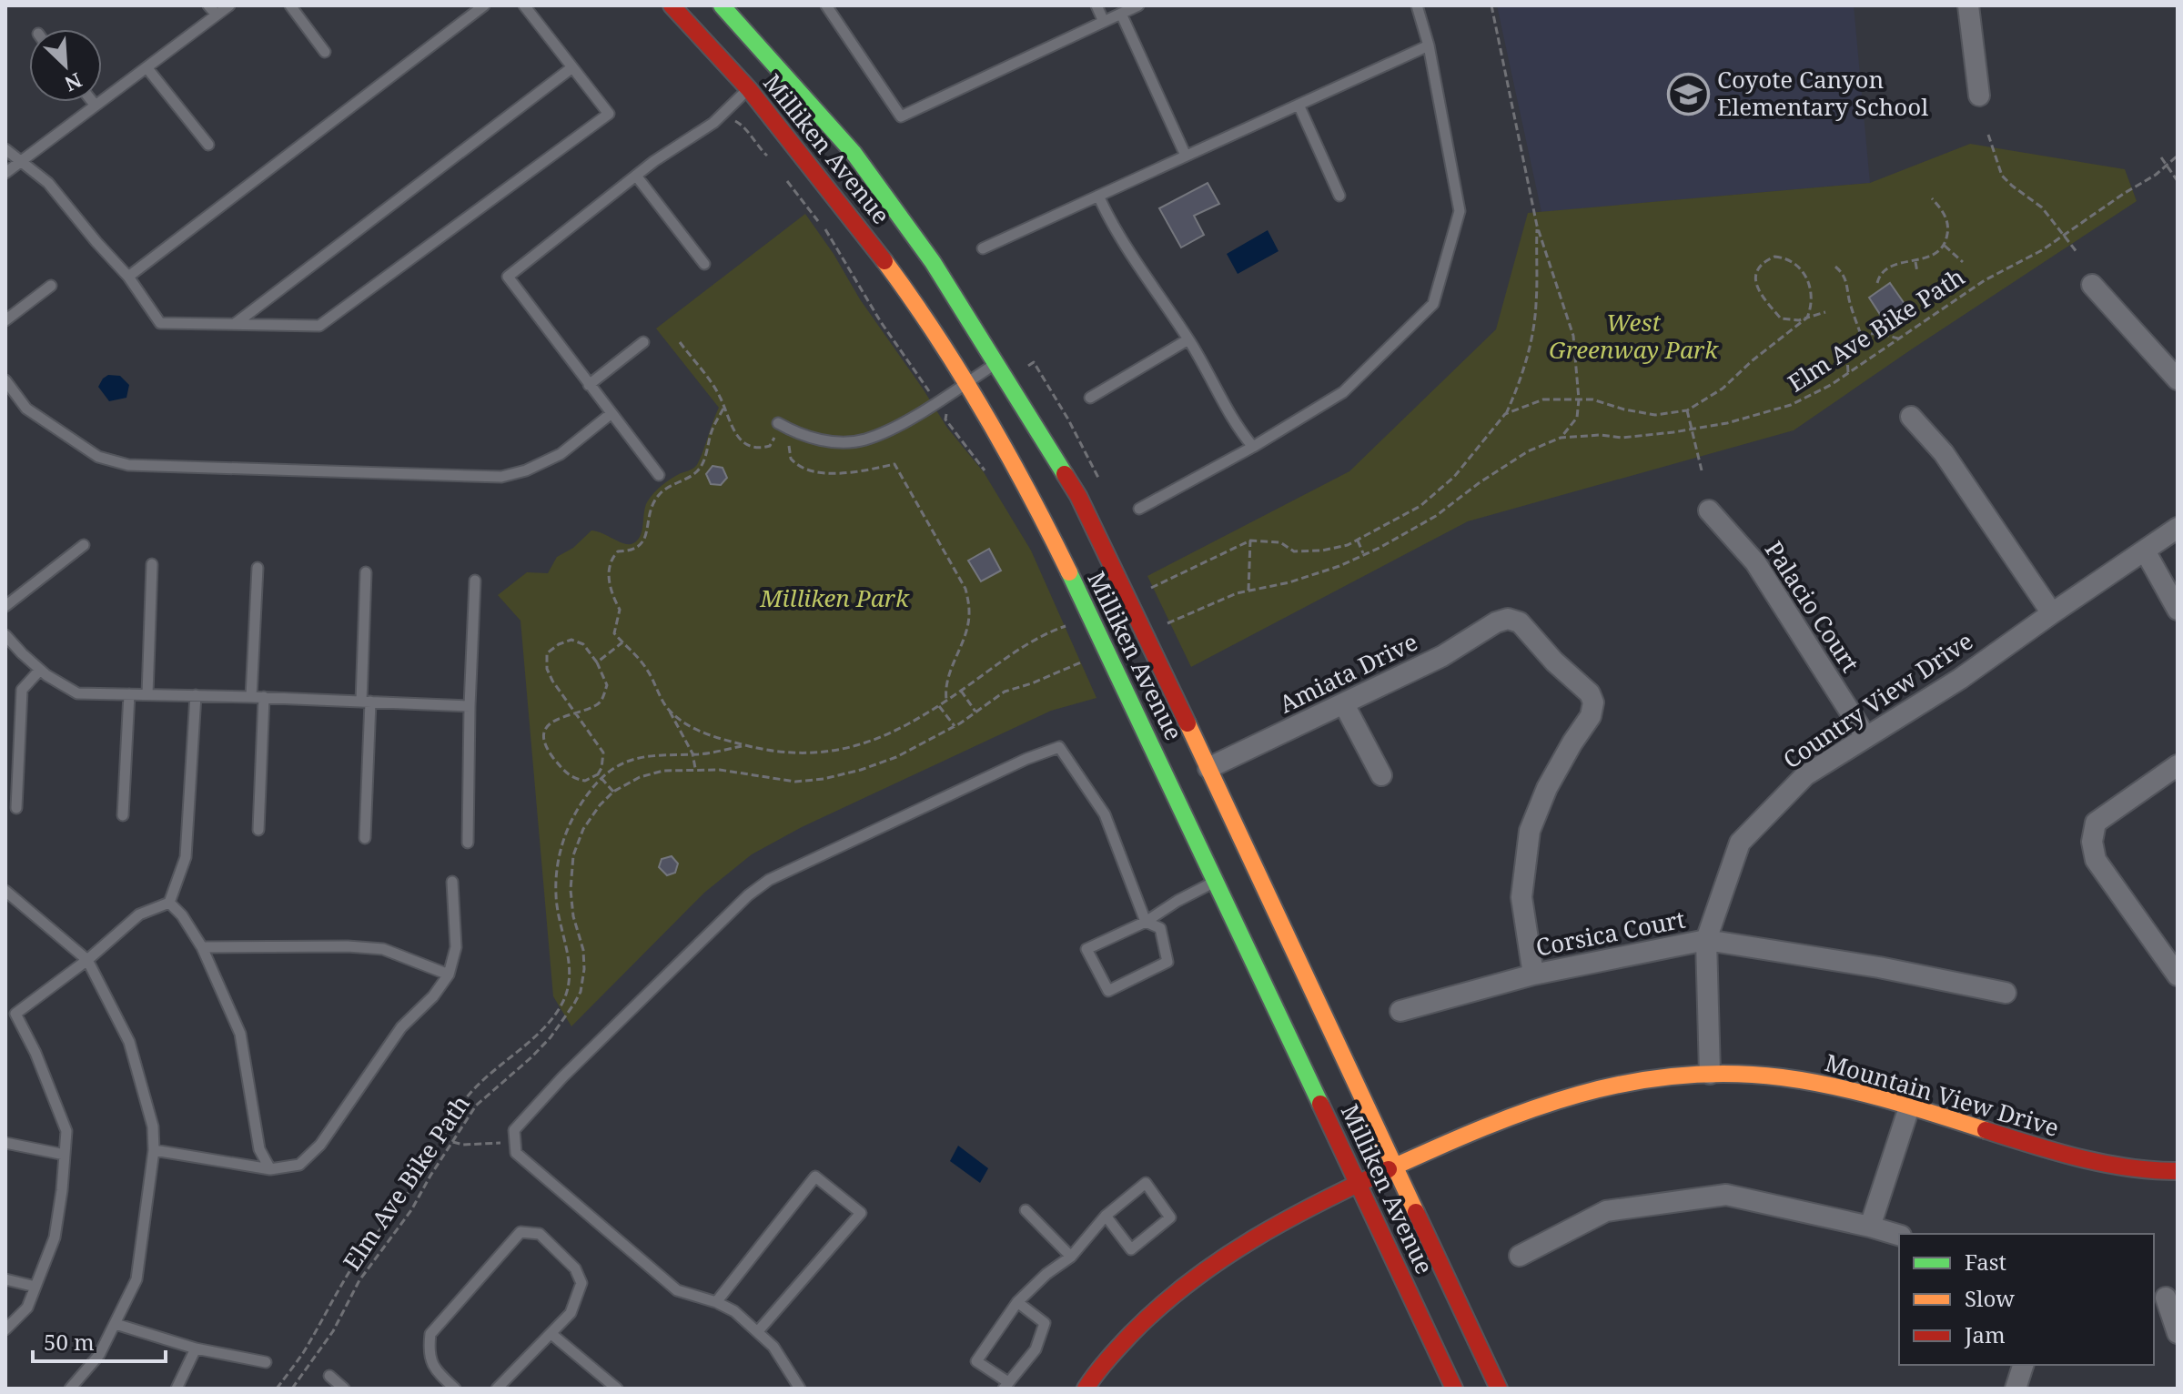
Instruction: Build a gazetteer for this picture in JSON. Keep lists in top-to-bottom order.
{
  "streets": {
    "main road": ["Milliken Avenue", "Mountain View Drive"],
    "street": [
      "Palacio Court",
      "Amiata Drive",
      "Country View Drive",
      "Corsica Court"
    ],
    "path": ["Elm Ave Bike Path"]
  },
  "crossings": [
    ["Milliken Avenue", "Amiata Drive"],
    ["Milliken Avenue", "Mountain View Drive"],
    ["Palacio Court", "Country View Drive"],
    ["Amiata Drive", "Corsica Court"],
    ["Country View Drive", "Corsica Court"],
    ["Country View Drive", "Mountain View Drive"]
  ],
  "parks": ["West Greenway Park", "Milliken Park"],
  "places": {
    "school or university": ["Coyote Canyon Elementary School"]
  },
  "legend": ["Fast", "Slow", "Jam"],
  "scale_bar": "50 m",
  "north": "bottom right"
}
